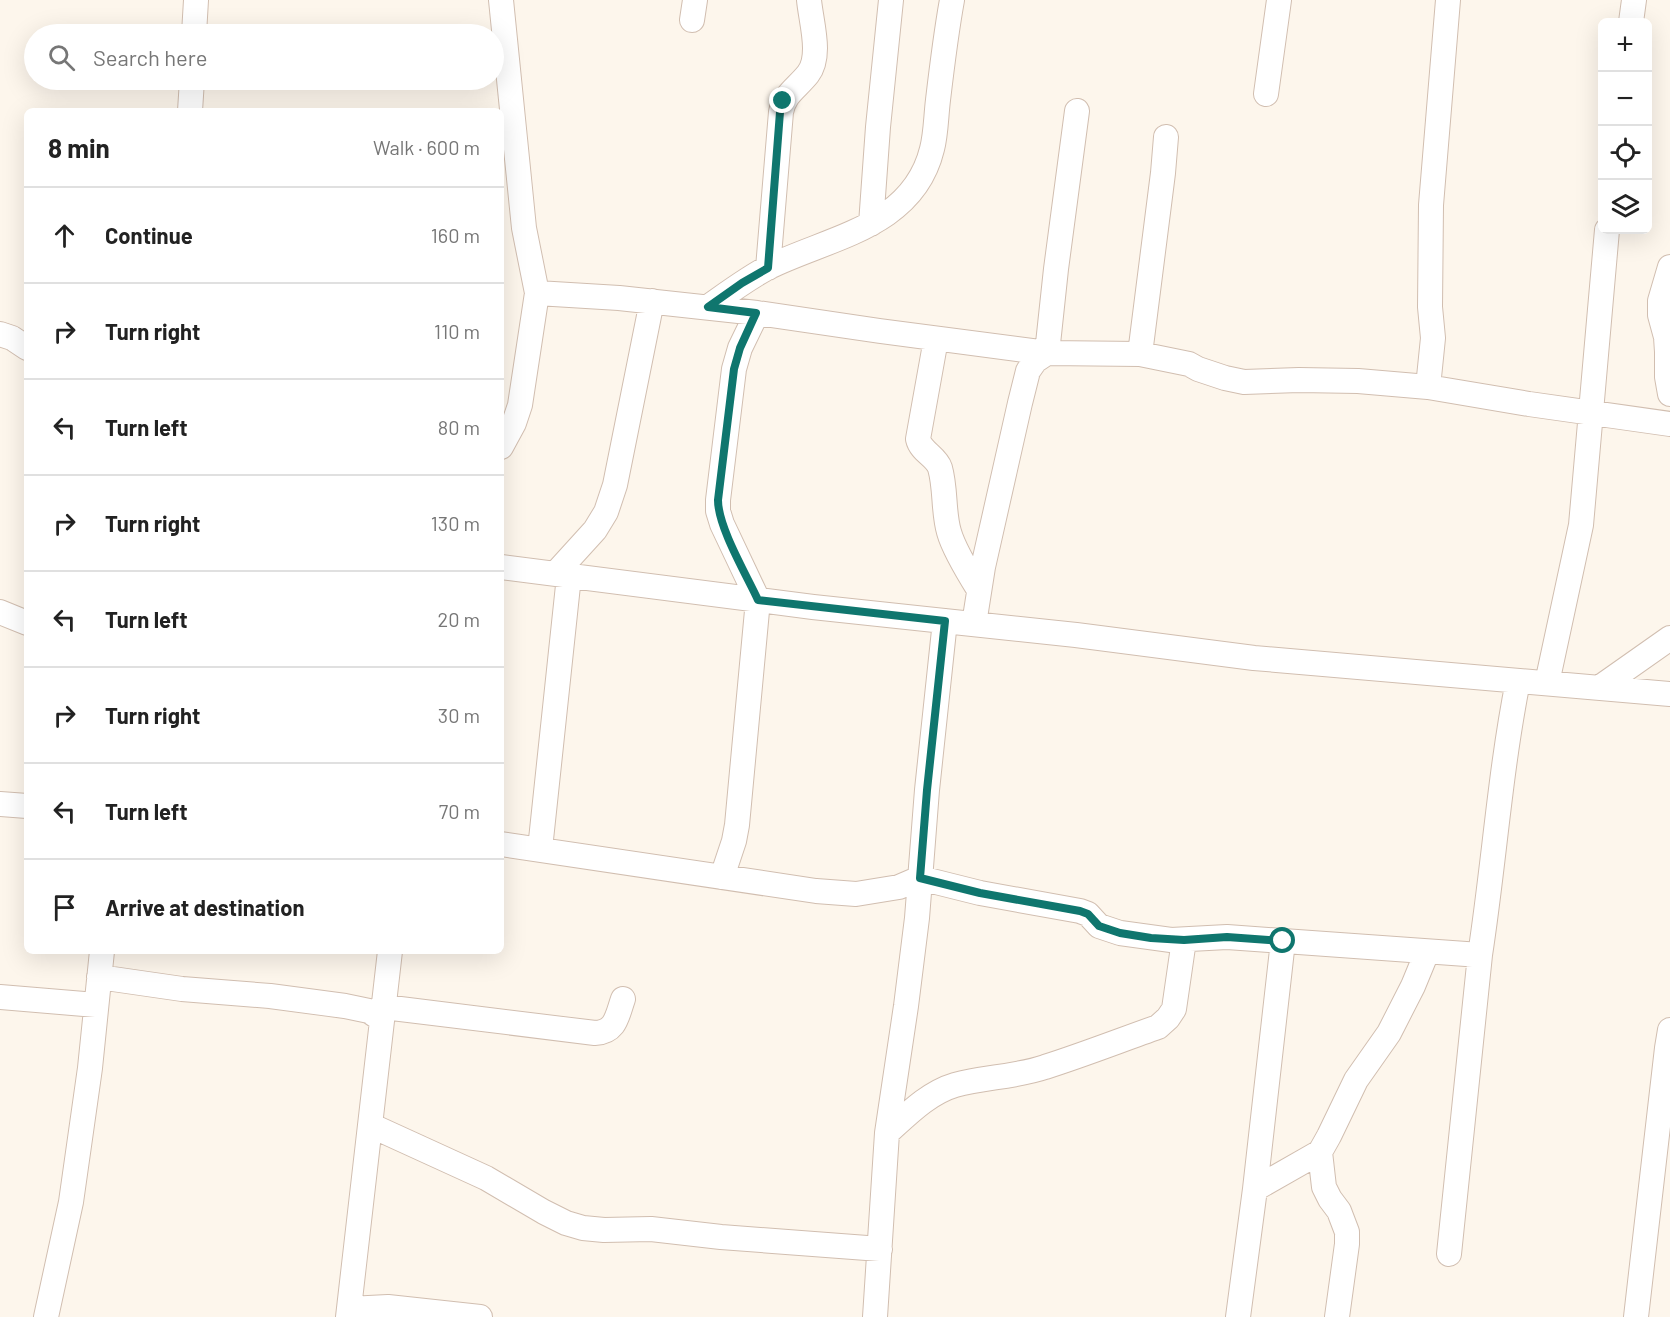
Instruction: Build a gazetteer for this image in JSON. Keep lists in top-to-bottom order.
{
  "page": {
    "map_buttons": ["+", "−"],
    "search": "Search here",
    "heading": ["8 min", "Walk · 600 m"],
    "list": [
      ["Continue", "160 m"],
      ["Turn right", "110 m"],
      ["Turn left", "80 m"],
      ["Turn right", "130 m"],
      ["Turn left", "20 m"],
      ["Turn right", "30 m"],
      ["Turn left", "70 m"],
      "Arrive at destination"
    ]
  }
}
